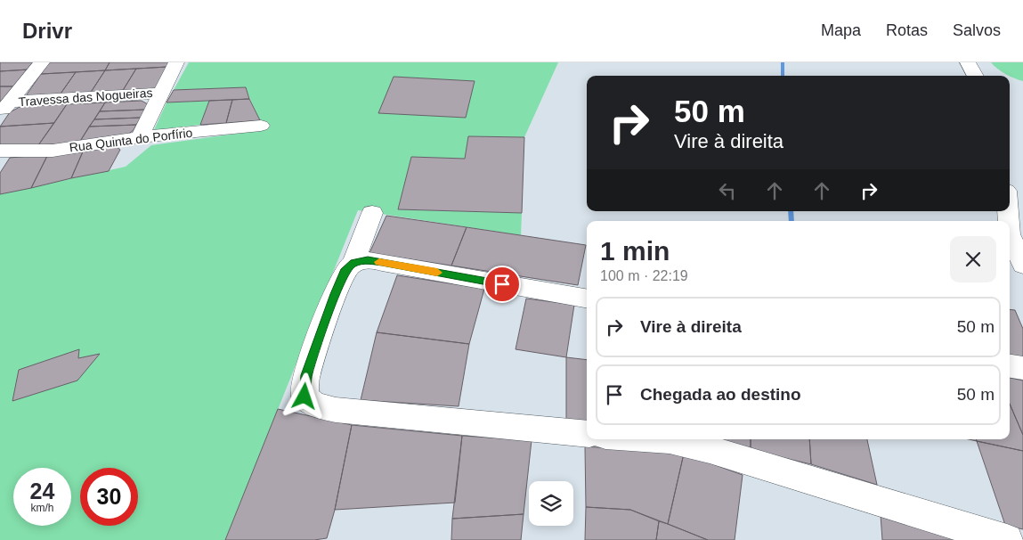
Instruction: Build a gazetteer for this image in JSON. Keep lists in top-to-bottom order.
{
  "streets": {
    "street": ["Travessa das Nogueiras", "Rua Quinta do Porfírio"]
  },
  "page": {
    "header": "Drivr",
    "nav": ["Mapa", "Rotas", "Salvos"],
    "turn": ["50 m", "Vire à direita"],
    "heading": ["1 min", "100 m · 22:19"],
    "list": [
      {
        "name": "Vire à direita",
        "value": "50 m"
      },
      {
        "name": "Chegada ao destino",
        "value": "50 m"
      }
    ],
    "speed": "24 km/h",
    "limit": "30"
  }
}
